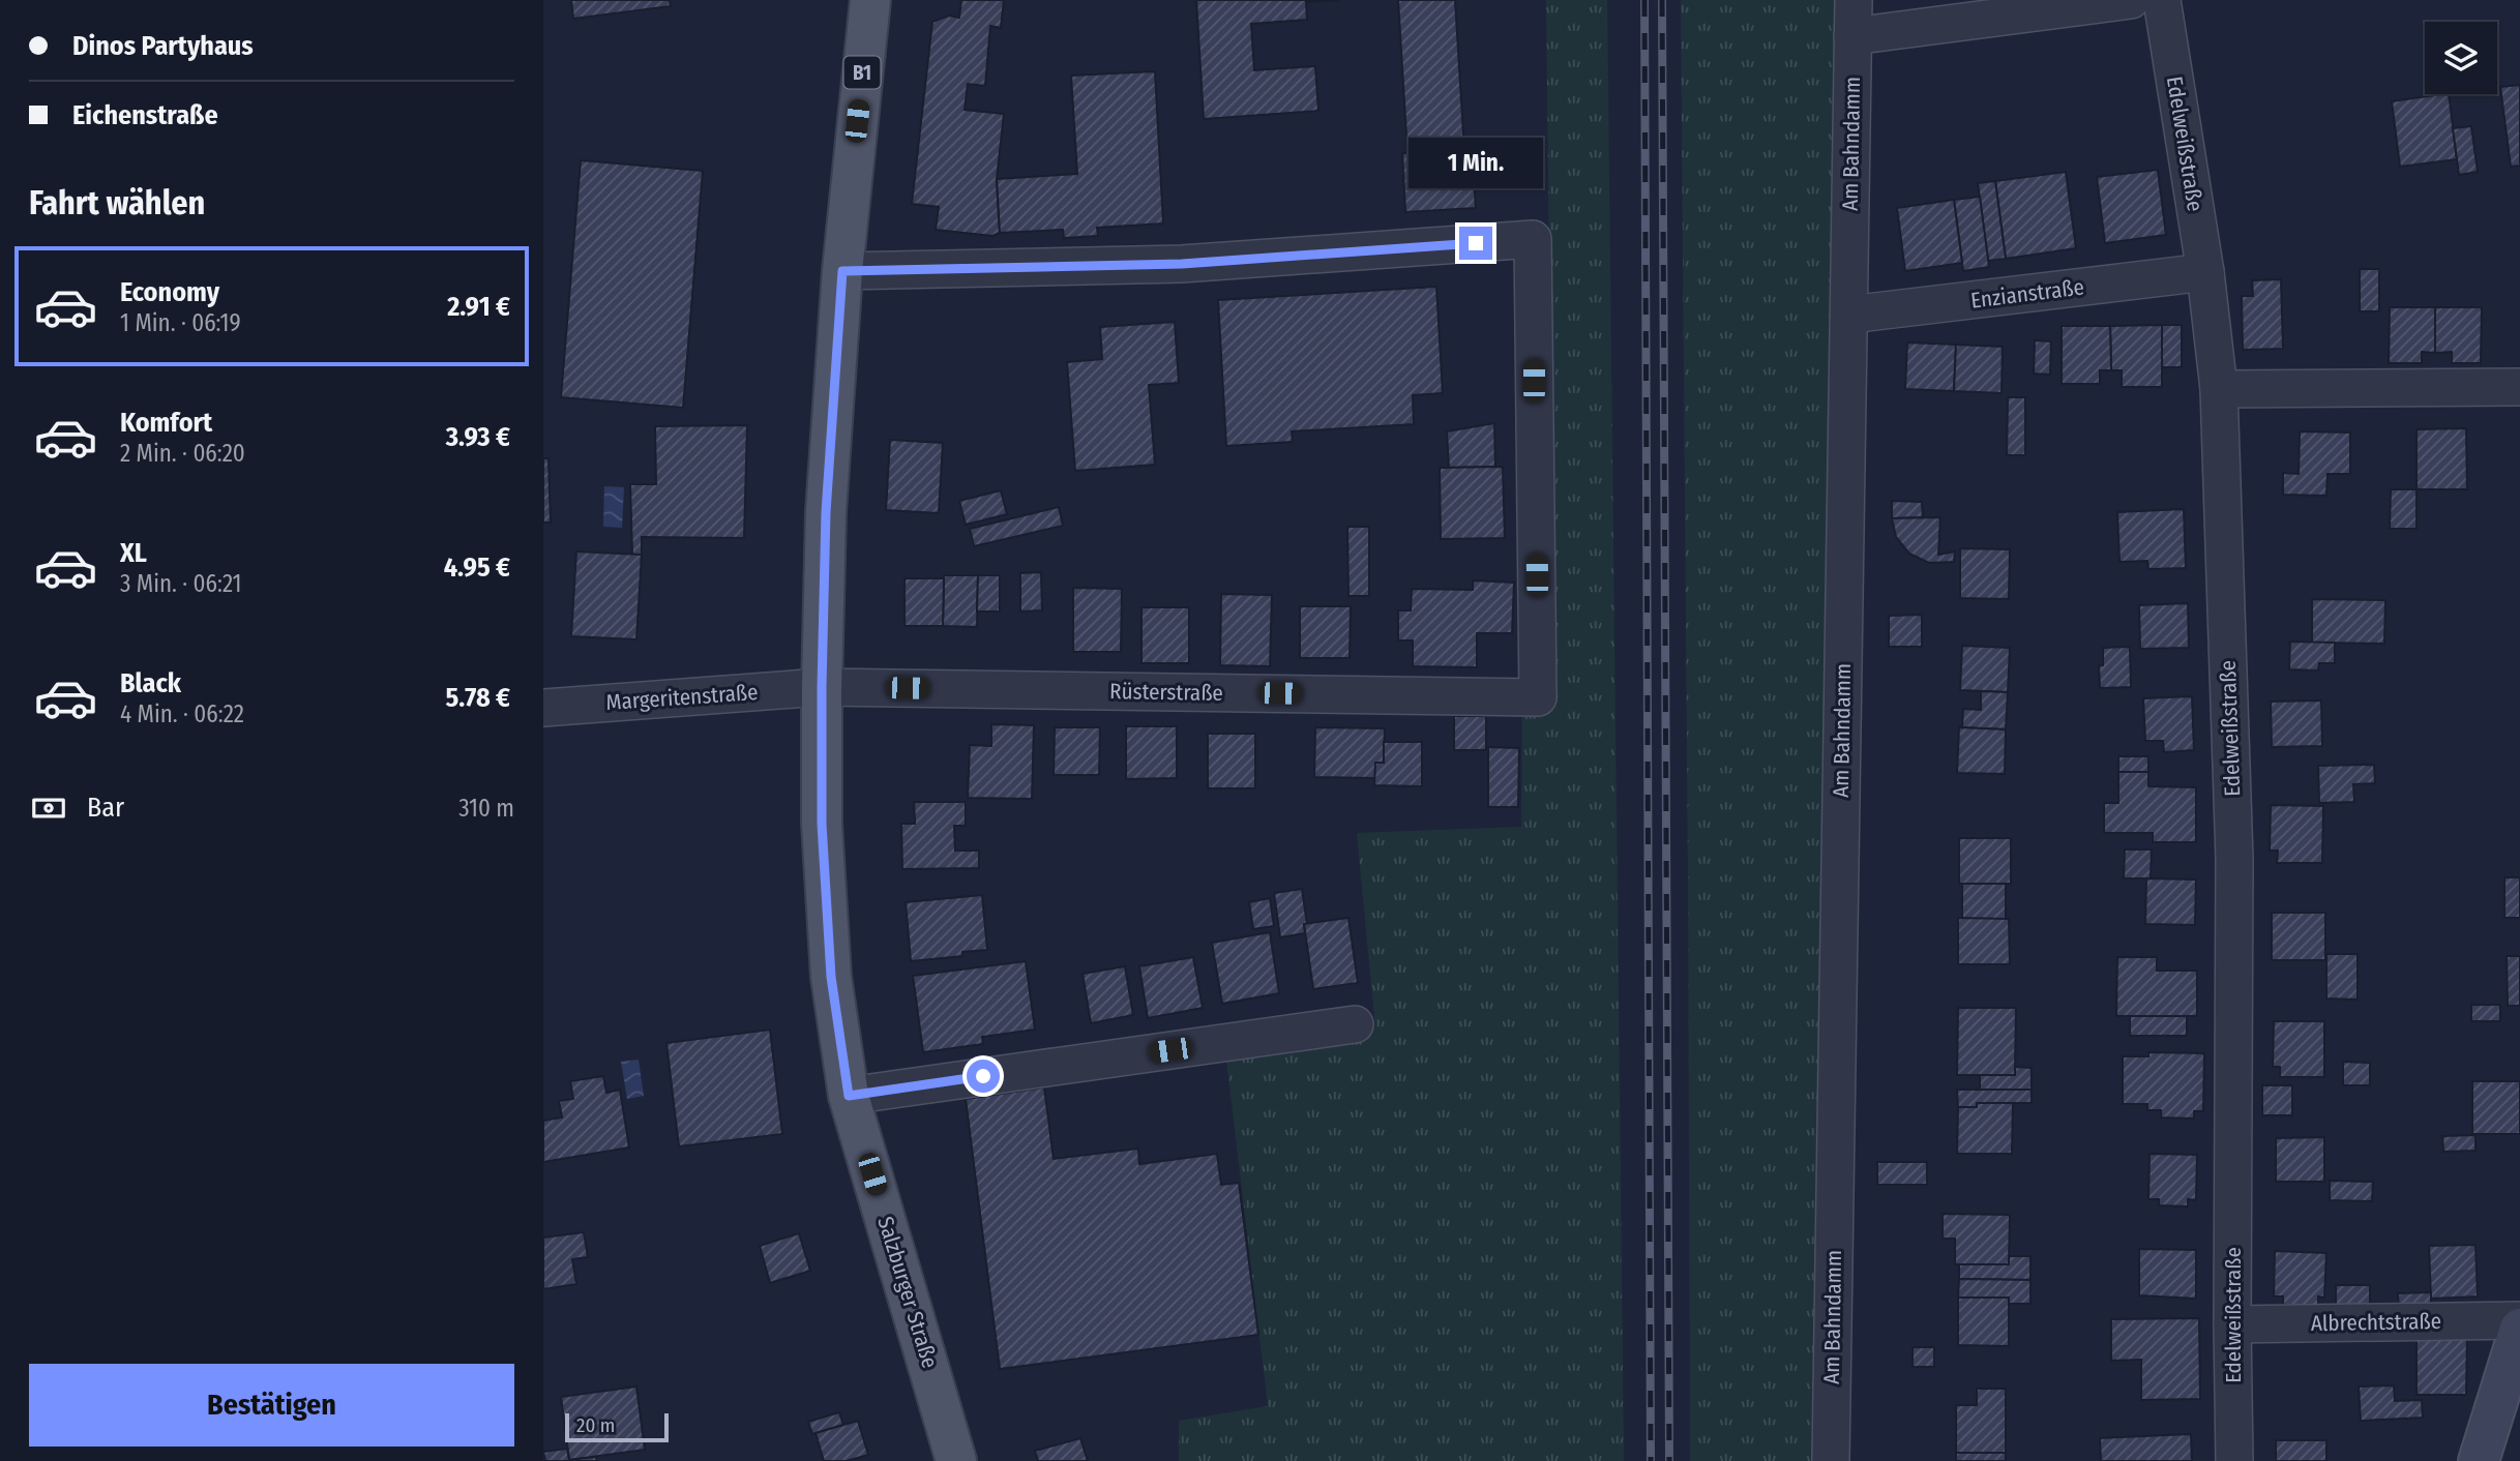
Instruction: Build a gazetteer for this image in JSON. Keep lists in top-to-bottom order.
{
  "streets": {
    "main road": ["B1", "Salzburger Straße"],
    "street": [
      "Am Bahndamm",
      "Edelweißstraße",
      "Enzianstraße",
      "Rüsterstraße",
      "Margeritenstraße",
      "Albrechtstraße"
    ]
  },
  "crossings": [
    ["Am Bahndamm", "Enzianstraße"],
    ["Edelweißstraße", "Enzianstraße"],
    ["Edelweißstraße", "Albrechtstraße"],
    ["Rüsterstraße", "Margeritenstraße"],
    ["Rüsterstraße", "Salzburger Straße"],
    ["Margeritenstraße", "Salzburger Straße"]
  ],
  "scale_bar": "20 m",
  "page": {
    "banner": ["Dinos Partyhaus", "Eichenstraße"],
    "bubble": "1 Min.",
    "heading": "Fahrt wählen",
    "list": [
      {
        "name": "Economy",
        "note": "1 Min. · 06:19",
        "value": "2.91 €"
      },
      {
        "name": "Komfort",
        "note": "2 Min. · 06:20",
        "value": "3.93 €"
      },
      {
        "name": "XL",
        "note": "3 Min. · 06:21",
        "value": "4.95 €"
      },
      {
        "name": "Black",
        "note": "4 Min. · 06:22",
        "value": "5.78 €"
      }
    ],
    "pay": ["Bar", "310 m"],
    "buttons": "Bestätigen",
    "scale": "20 m"
  }
}
